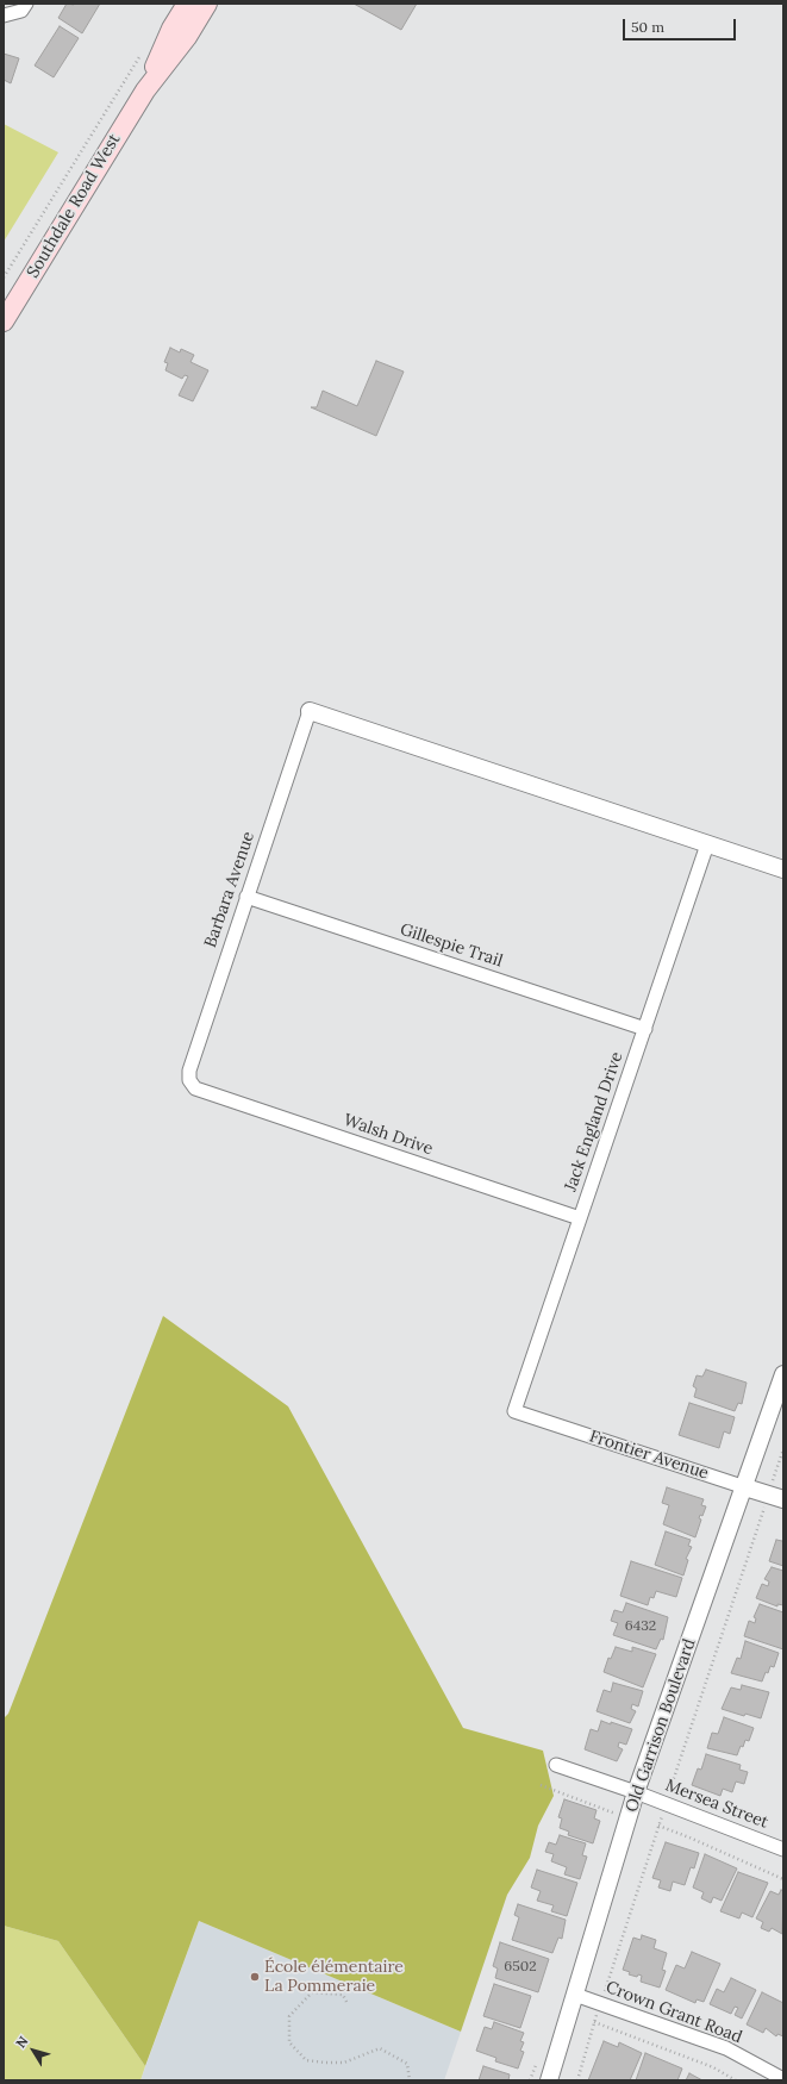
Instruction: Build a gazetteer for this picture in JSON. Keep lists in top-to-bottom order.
{
  "streets": {
    "main road": ["Southdale Road West"],
    "street": [
      "Barbara Avenue",
      "Gillespie Trail",
      "Jack England Drive",
      "Walsh Drive",
      "Frontier Avenue",
      "Old Garrison Boulevard",
      "Mersea Street",
      "Crown Grant Road"
    ]
  },
  "crossings": [
    ["Barbara Avenue", "Gillespie Trail"],
    ["Barbara Avenue", "Walsh Drive"],
    ["Gillespie Trail", "Jack England Drive"],
    ["Jack England Drive", "Walsh Drive"],
    ["Jack England Drive", "Frontier Avenue"],
    ["Frontier Avenue", "Old Garrison Boulevard"],
    ["Old Garrison Boulevard", "Mersea Street"],
    ["Old Garrison Boulevard", "Crown Grant Road"]
  ],
  "places": ["École élémentaire La Pommeraie"],
  "house_numbers": ["6432", "6502"],
  "scale_bar": "50 m",
  "north": "top left"
}
